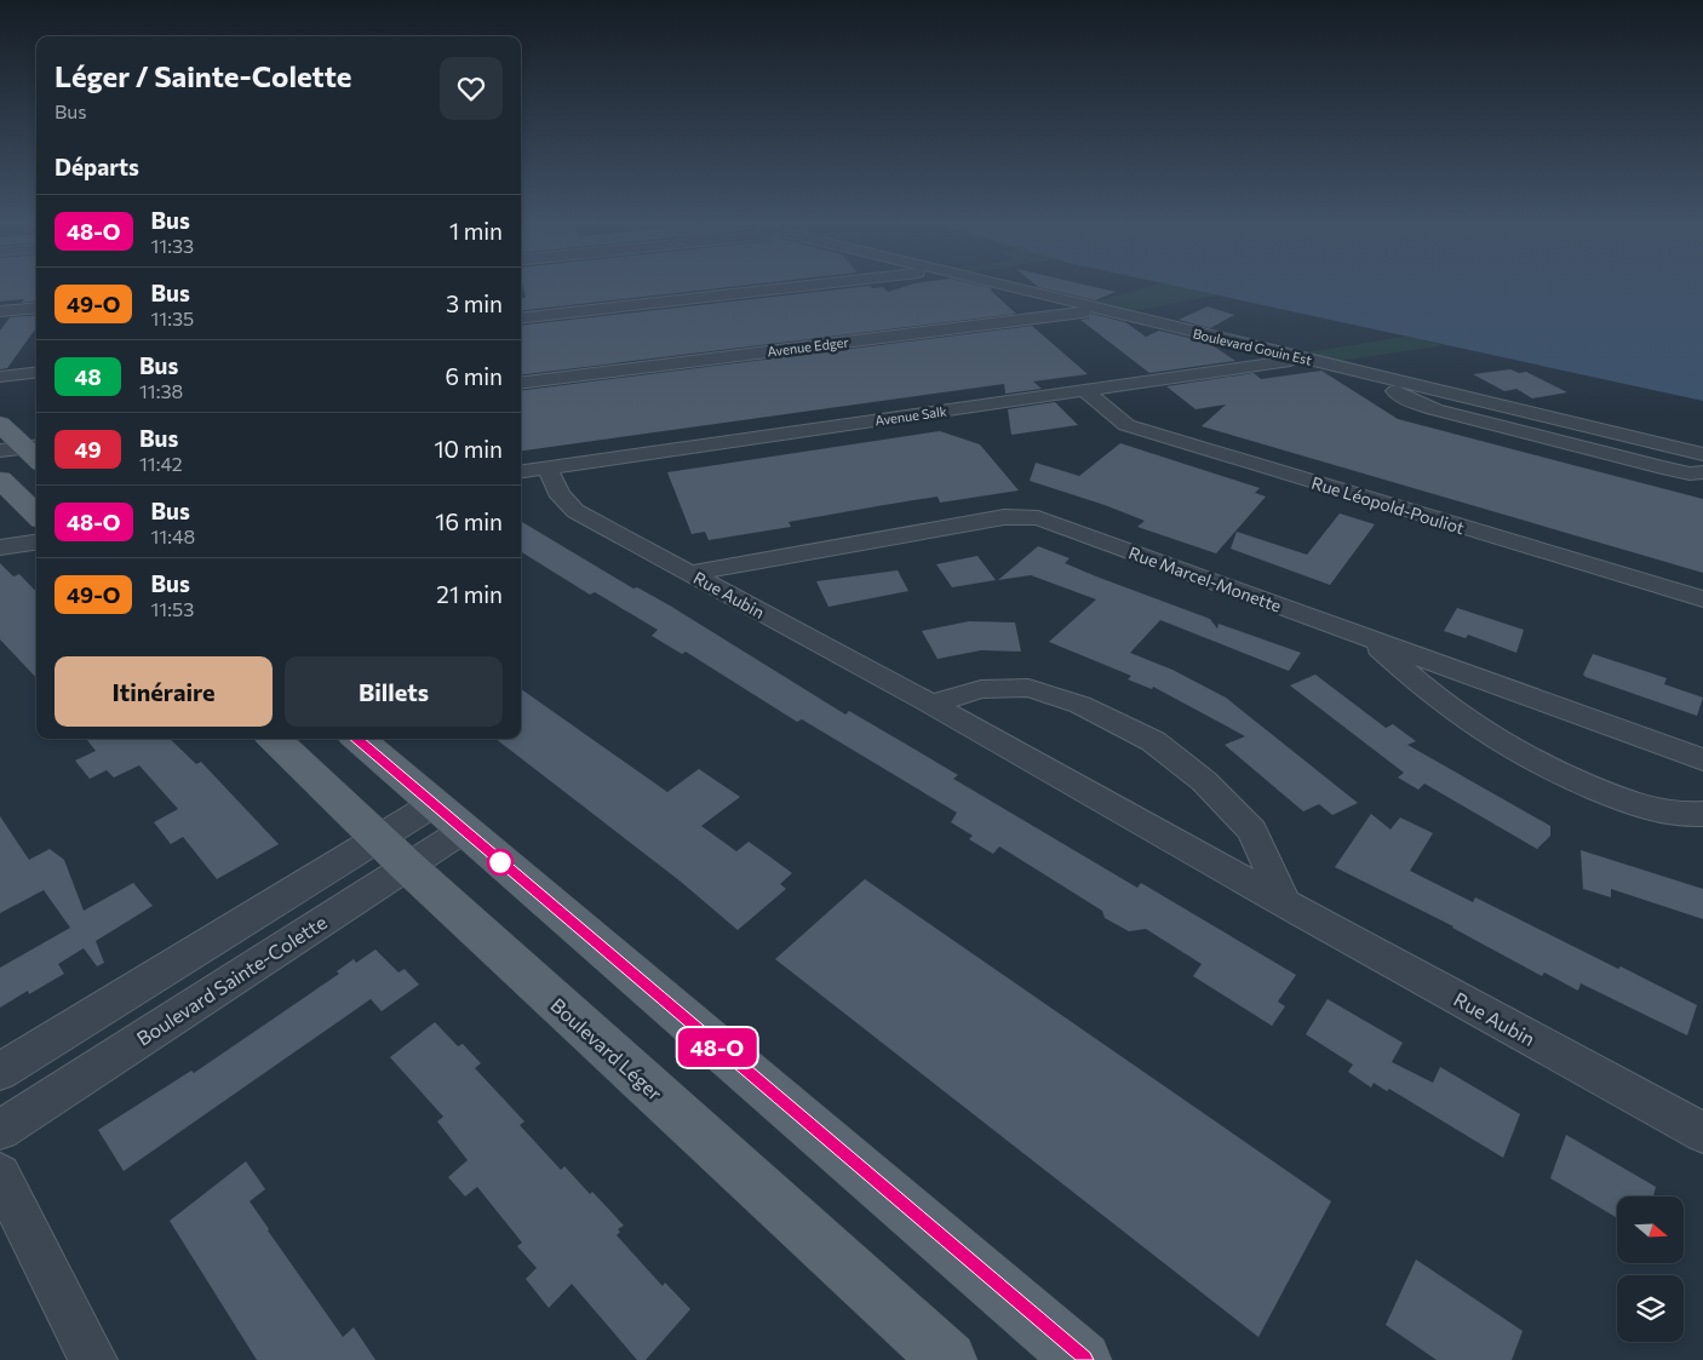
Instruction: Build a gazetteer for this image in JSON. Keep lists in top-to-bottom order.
{
  "streets": {
    "main road": ["Boulevard Léger"],
    "street": [
      "Avenue Edger",
      "Boulevard Gouin Est",
      "Avenue Salk",
      "Rue Léopold-Pouliot",
      "Rue Marcel-Monette",
      "Rue Aubin",
      "Boulevard Sainte-Colette"
    ]
  },
  "crossings": [
    ["Avenue Edger", "Boulevard Gouin Est"],
    ["Boulevard Gouin Est", "Avenue Salk"],
    ["Avenue Salk", "Rue Léopold-Pouliot"],
    ["Avenue Salk", "Rue Aubin"],
    ["Rue Marcel-Monette", "Rue Aubin"],
    ["Boulevard Sainte-Colette", "Boulevard Léger"]
  ],
  "lines": ["bus line 48-O"],
  "north": "right",
  "page": {
    "on_map": "48-O",
    "heading": [
      ["Léger / Sainte-Colette", "Bus"],
      "Départs"
    ],
    "list": [
      {
        "mark": "48-O",
        "name": "Bus",
        "note": "11:33",
        "value": "1 min"
      },
      {
        "mark": "49-O",
        "name": "Bus",
        "note": "11:35",
        "value": "3 min"
      },
      {
        "mark": "48",
        "name": "Bus",
        "note": "11:38",
        "value": "6 min"
      },
      {
        "mark": "49",
        "name": "Bus",
        "note": "11:42",
        "value": "10 min"
      },
      {
        "mark": "48-O",
        "name": "Bus",
        "note": "11:48",
        "value": "16 min"
      },
      {
        "mark": "49-O",
        "name": "Bus",
        "note": "11:53",
        "value": "21 min"
      }
    ],
    "buttons": ["Itinéraire", "Billets"]
  }
}
